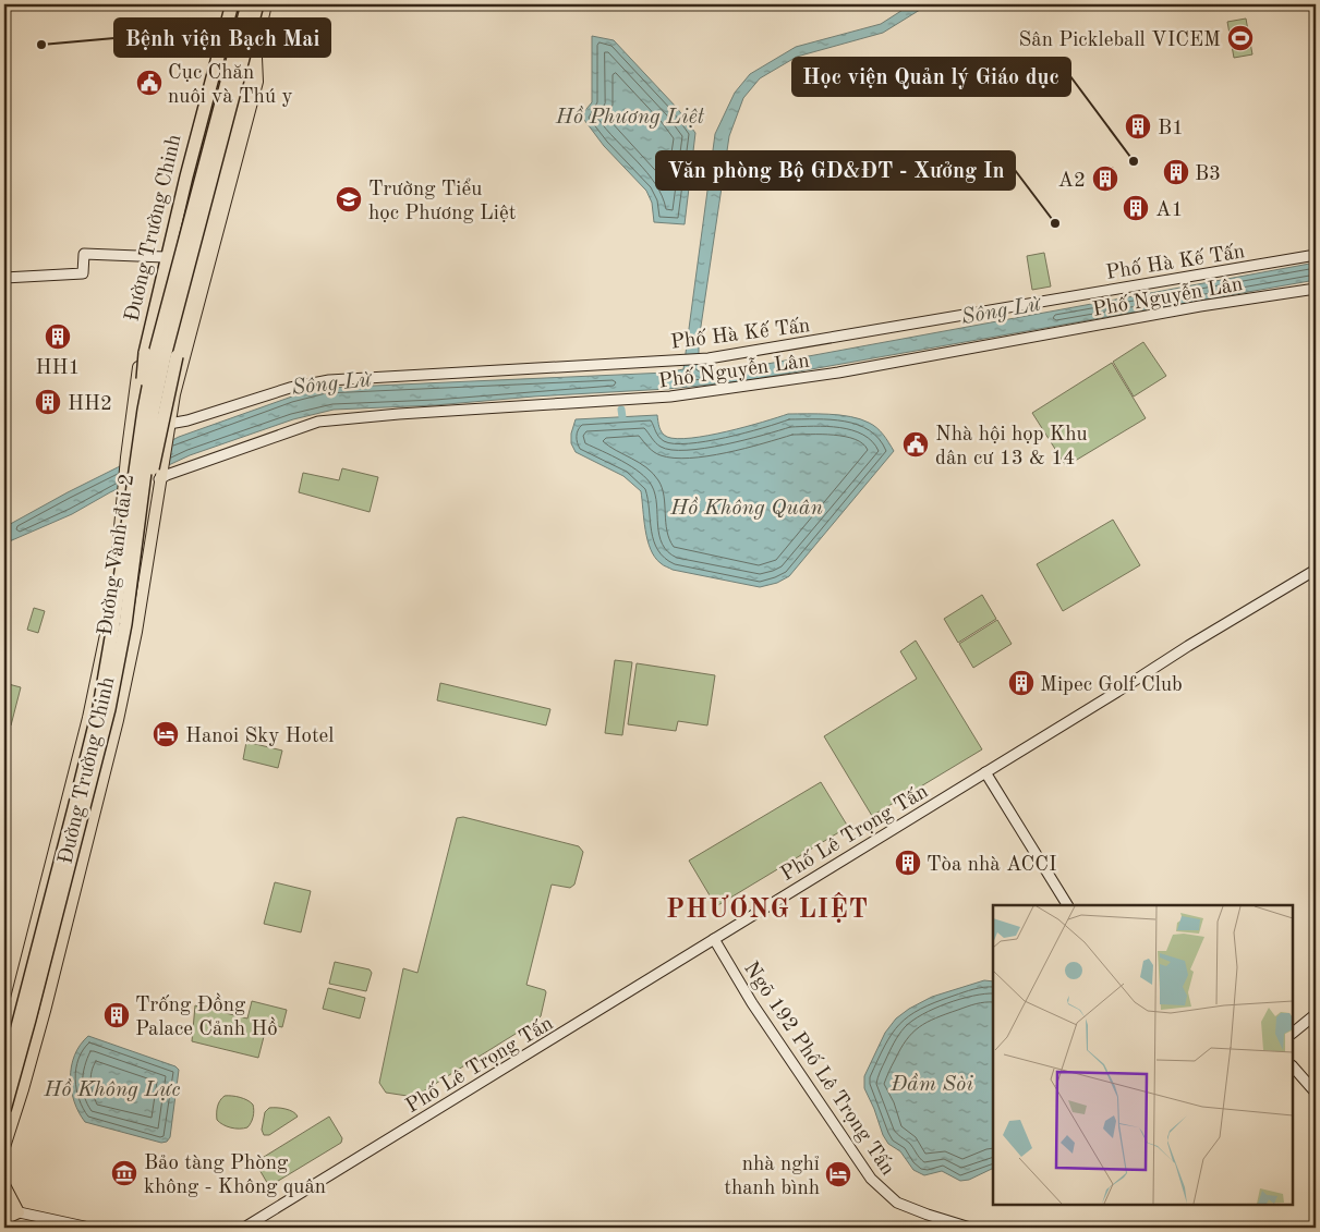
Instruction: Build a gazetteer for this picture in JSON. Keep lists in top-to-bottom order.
{
  "streets": {
    "highway": ["Đường Vành đai 2"],
    "main road": ["Đường Trường Chinh"],
    "street": [
      "Phố Hà Kế Tấn",
      "Phố Nguyễn Lân",
      "Phố Lê Trọng Tấn",
      "Ngõ 192 Phố Lê Trọng Tấn"
    ]
  },
  "crossings": [
    ["Đường Trường Chinh", "Phố Hà Kế Tấn"],
    ["Đường Trường Chinh", "Phố Nguyễn Lân"],
    ["Phố Lê Trọng Tấn", "Ngõ 192 Phố Lê Trọng Tấn"]
  ],
  "districts": ["PHƯƠNG LIỆT"],
  "water": [
    "Hồ Phương Liệt",
    "Sông Lừ",
    "Hồ Không Quân",
    "Đầm Sòi",
    "Hồ Không Lực"
  ],
  "places": {
    "sports": ["Sân Pickleball VICEM"],
    "other": ["Bệnh viện Bạch Mai", "Học viện Quản lý Giáo dục", "Văn phòng Bộ GD&ĐT - Xưởng In"],
    "public building": ["Cục Chăn nuôi và Thú y", "Nhà hội họp Khu dân cư 13 & 14"],
    "building": [
      "B1",
      "B3",
      "A2",
      "A1",
      "HH1",
      "HH2",
      "Mipec Golf Club",
      "Tòa nhà ACCI",
      "Trống Đồng Palace Cảnh Hồ"
    ],
    "school or university": ["Trường Tiểu học Phương Liệt"],
    "hotel": ["Hanoi Sky Hotel", "nhà nghỉ thanh bình"],
    "museum": ["Bảo tàng Phòng không - Không quân"]
  }
}
